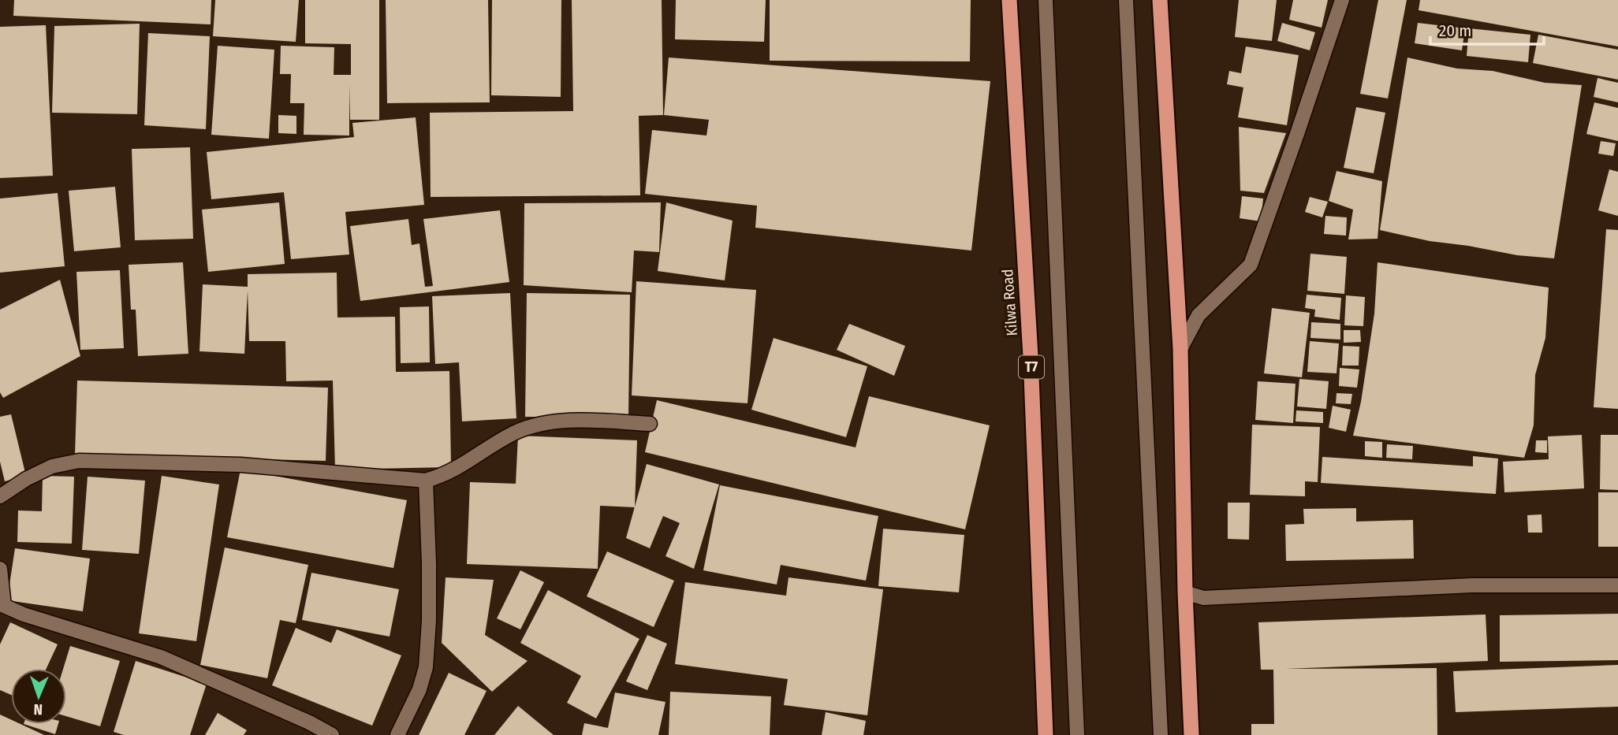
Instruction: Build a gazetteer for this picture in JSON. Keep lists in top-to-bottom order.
{
  "streets": {
    "highway": ["Kilwa Road", "T7"]
  },
  "scale_bar": "20 m",
  "north": "bottom"
}
